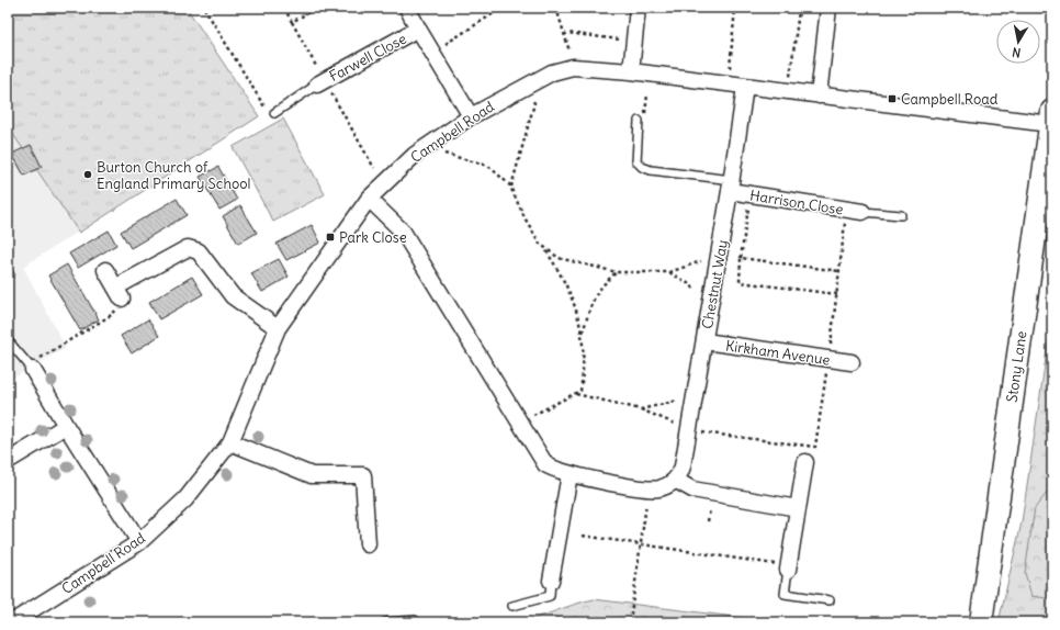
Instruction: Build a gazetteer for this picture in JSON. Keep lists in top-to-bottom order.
{
  "streets": {
    "main road": ["Stony Lane"],
    "street": [
      "Farwell Close",
      "Campbell Road",
      "Harrison Close",
      "Chestnut Way",
      "Kirkham Avenue"
    ]
  },
  "crossings": [
    ["Campbell Road", "Chestnut Way"],
    ["Campbell Road", "Stony Lane"],
    ["Harrison Close", "Chestnut Way"],
    ["Chestnut Way", "Kirkham Avenue"]
  ],
  "places": {
    "transit": ["Campbell Road", "Park Close"],
    "other": ["Burton Church of England Primary School"]
  },
  "north": "bottom"
}
